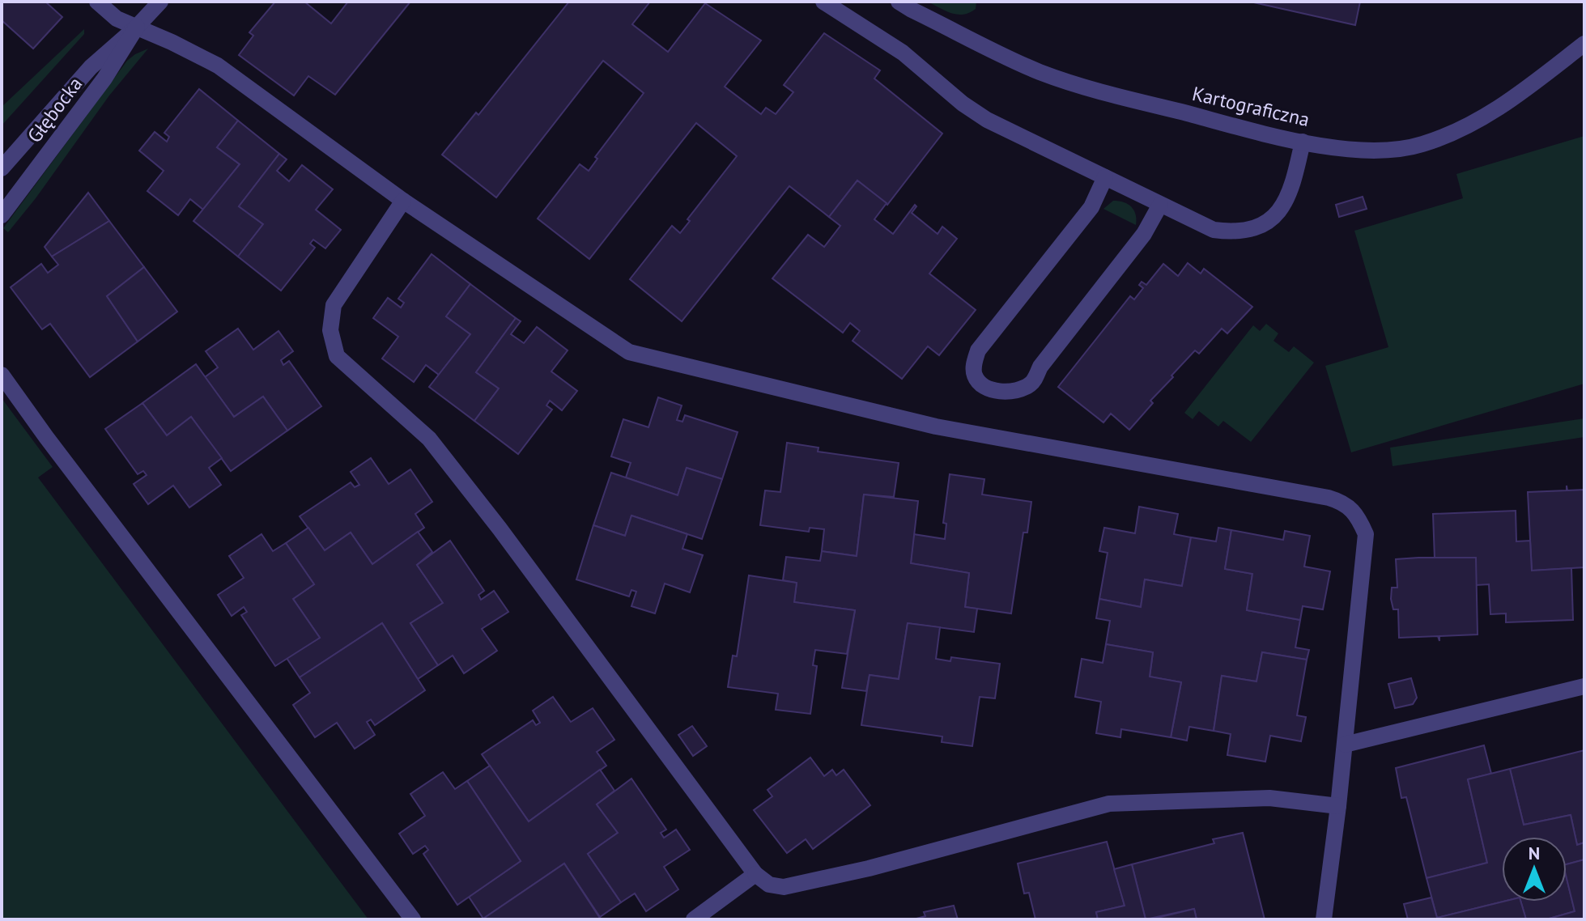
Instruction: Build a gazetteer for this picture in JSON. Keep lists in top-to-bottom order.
{
  "streets": {
    "street": ["Kartograficzna", "Głębocka"]
  },
  "north": "top"
}
